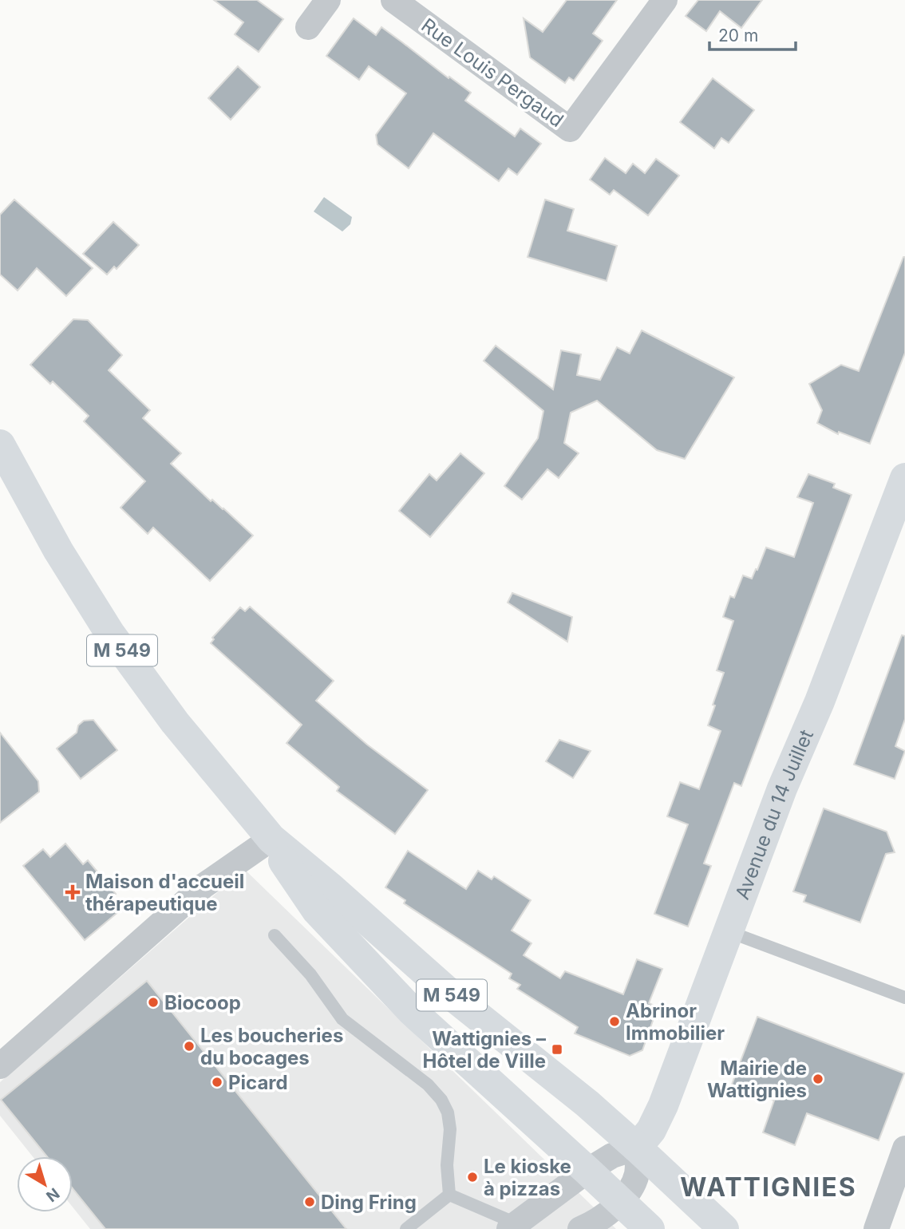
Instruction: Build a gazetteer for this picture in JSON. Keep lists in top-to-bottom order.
{
  "streets": {
    "main road": ["M 549", "Avenue du 14 Juillet"],
    "street": ["Rue Louis Pergaud"]
  },
  "crossings": [
    ["M 549", "Avenue du 14 Juillet"]
  ],
  "districts": ["WATTIGNIES"],
  "places": {
    "health": ["Maison d'accueil thérapeutique"],
    "other": [
      "Biocoop",
      "Abrinor Immobilier",
      "Les boucheries du bocages",
      "Mairie de Wattignies",
      "Picard",
      "Le kioske à pizzas",
      "Ding Fring"
    ],
    "transit": ["Wattignies – Hôtel de Ville"]
  },
  "scale_bar": "20 m",
  "north": "bottom right"
}
